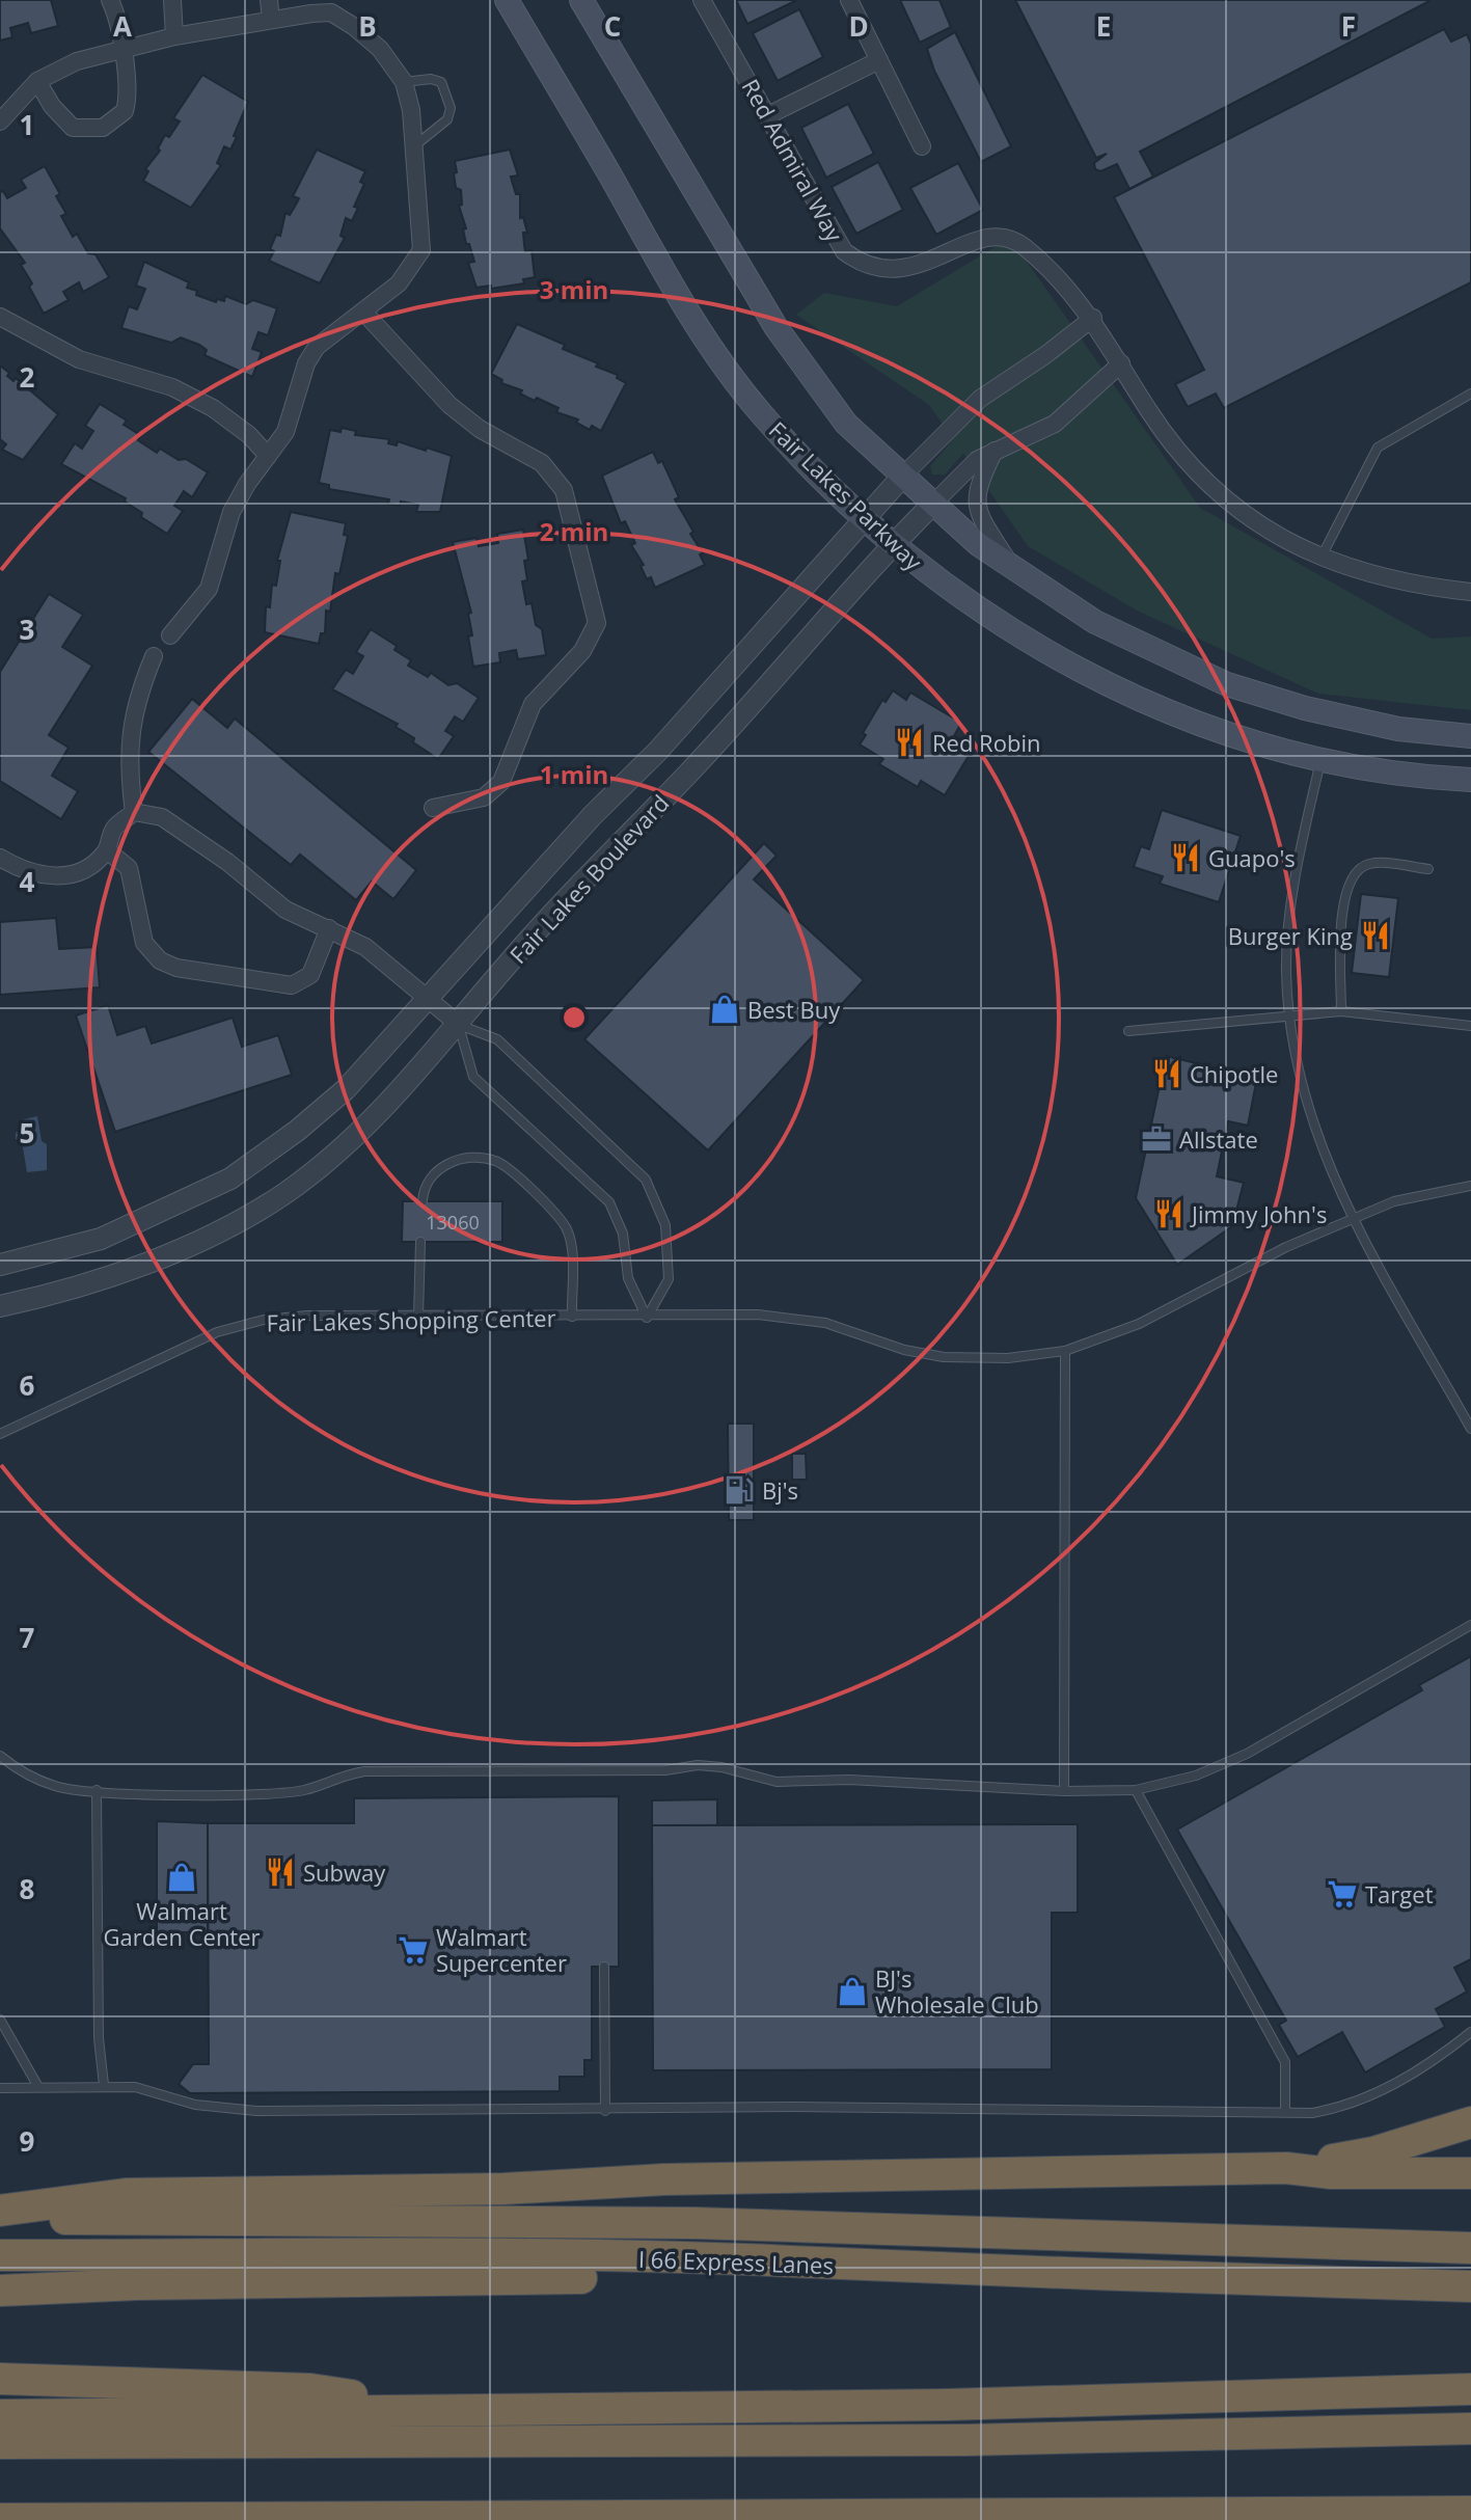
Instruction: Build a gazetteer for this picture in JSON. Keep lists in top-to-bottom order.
{
  "streets": {
    "highway": ["I 66 Express Lanes"],
    "main road": ["Fair Lakes Parkway"],
    "street": ["Red Admiral Way", "Fair Lakes Boulevard"],
    "lane": ["Fair Lakes Shopping Center"]
  },
  "crossings": [
    ["Red Admiral Way", "Fair Lakes Boulevard"],
    ["Fair Lakes Parkway", "Fair Lakes Boulevard"]
  ],
  "places": {
    "restaurant": [
      "Red Robin",
      "Guapo's",
      "Burger King",
      "Chipotle",
      "Jimmy John's",
      "Subway"
    ],
    "shop": ["Best Buy", "Walmart Garden Center", "BJ's Wholesale Club"],
    "office": ["Allstate"],
    "fuel station": ["Bj's"],
    "supermarket": ["Target", "Walmart Supercenter"]
  },
  "house_numbers": ["13060"],
  "grid": {
    "columns": [
      "A",
      "B",
      "C",
      "D",
      "E",
      "F"
    ],
    "rows": [
      "1",
      "2",
      "3",
      "4",
      "5",
      "6",
      "7",
      "8",
      "9"
    ]
  },
  "rings": ["3 min", "2 min", "1 min"]
}
